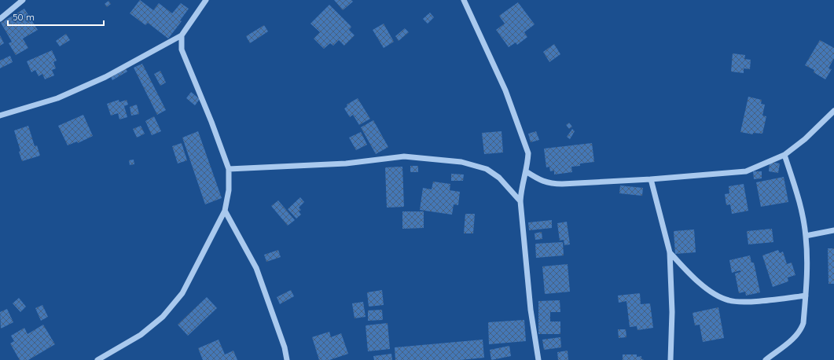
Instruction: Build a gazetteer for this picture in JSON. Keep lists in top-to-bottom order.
{
  "scale_bar": "50 m"
}
